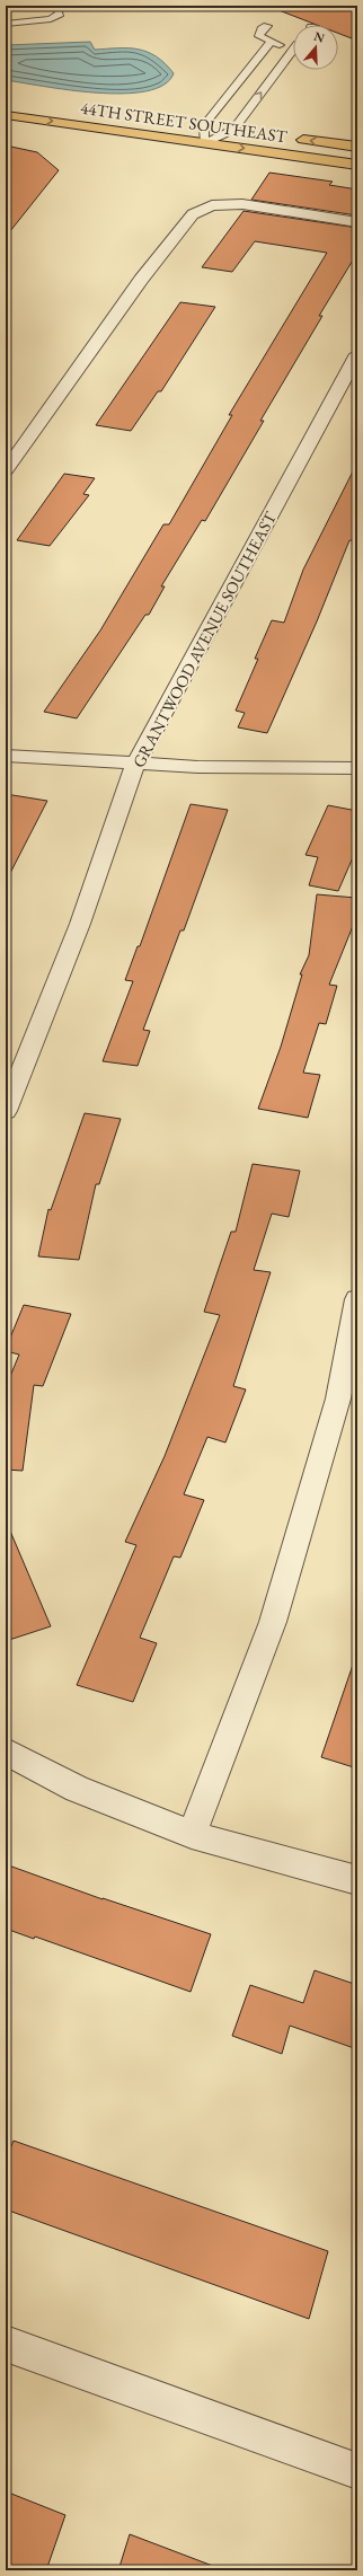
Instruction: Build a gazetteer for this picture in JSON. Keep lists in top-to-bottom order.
{
  "streets": {
    "main road": ["44TH STREET SOUTHEAST"],
    "street": ["GRANTWOOD AVENUE SOUTHEAST"]
  },
  "north": "top"
}
